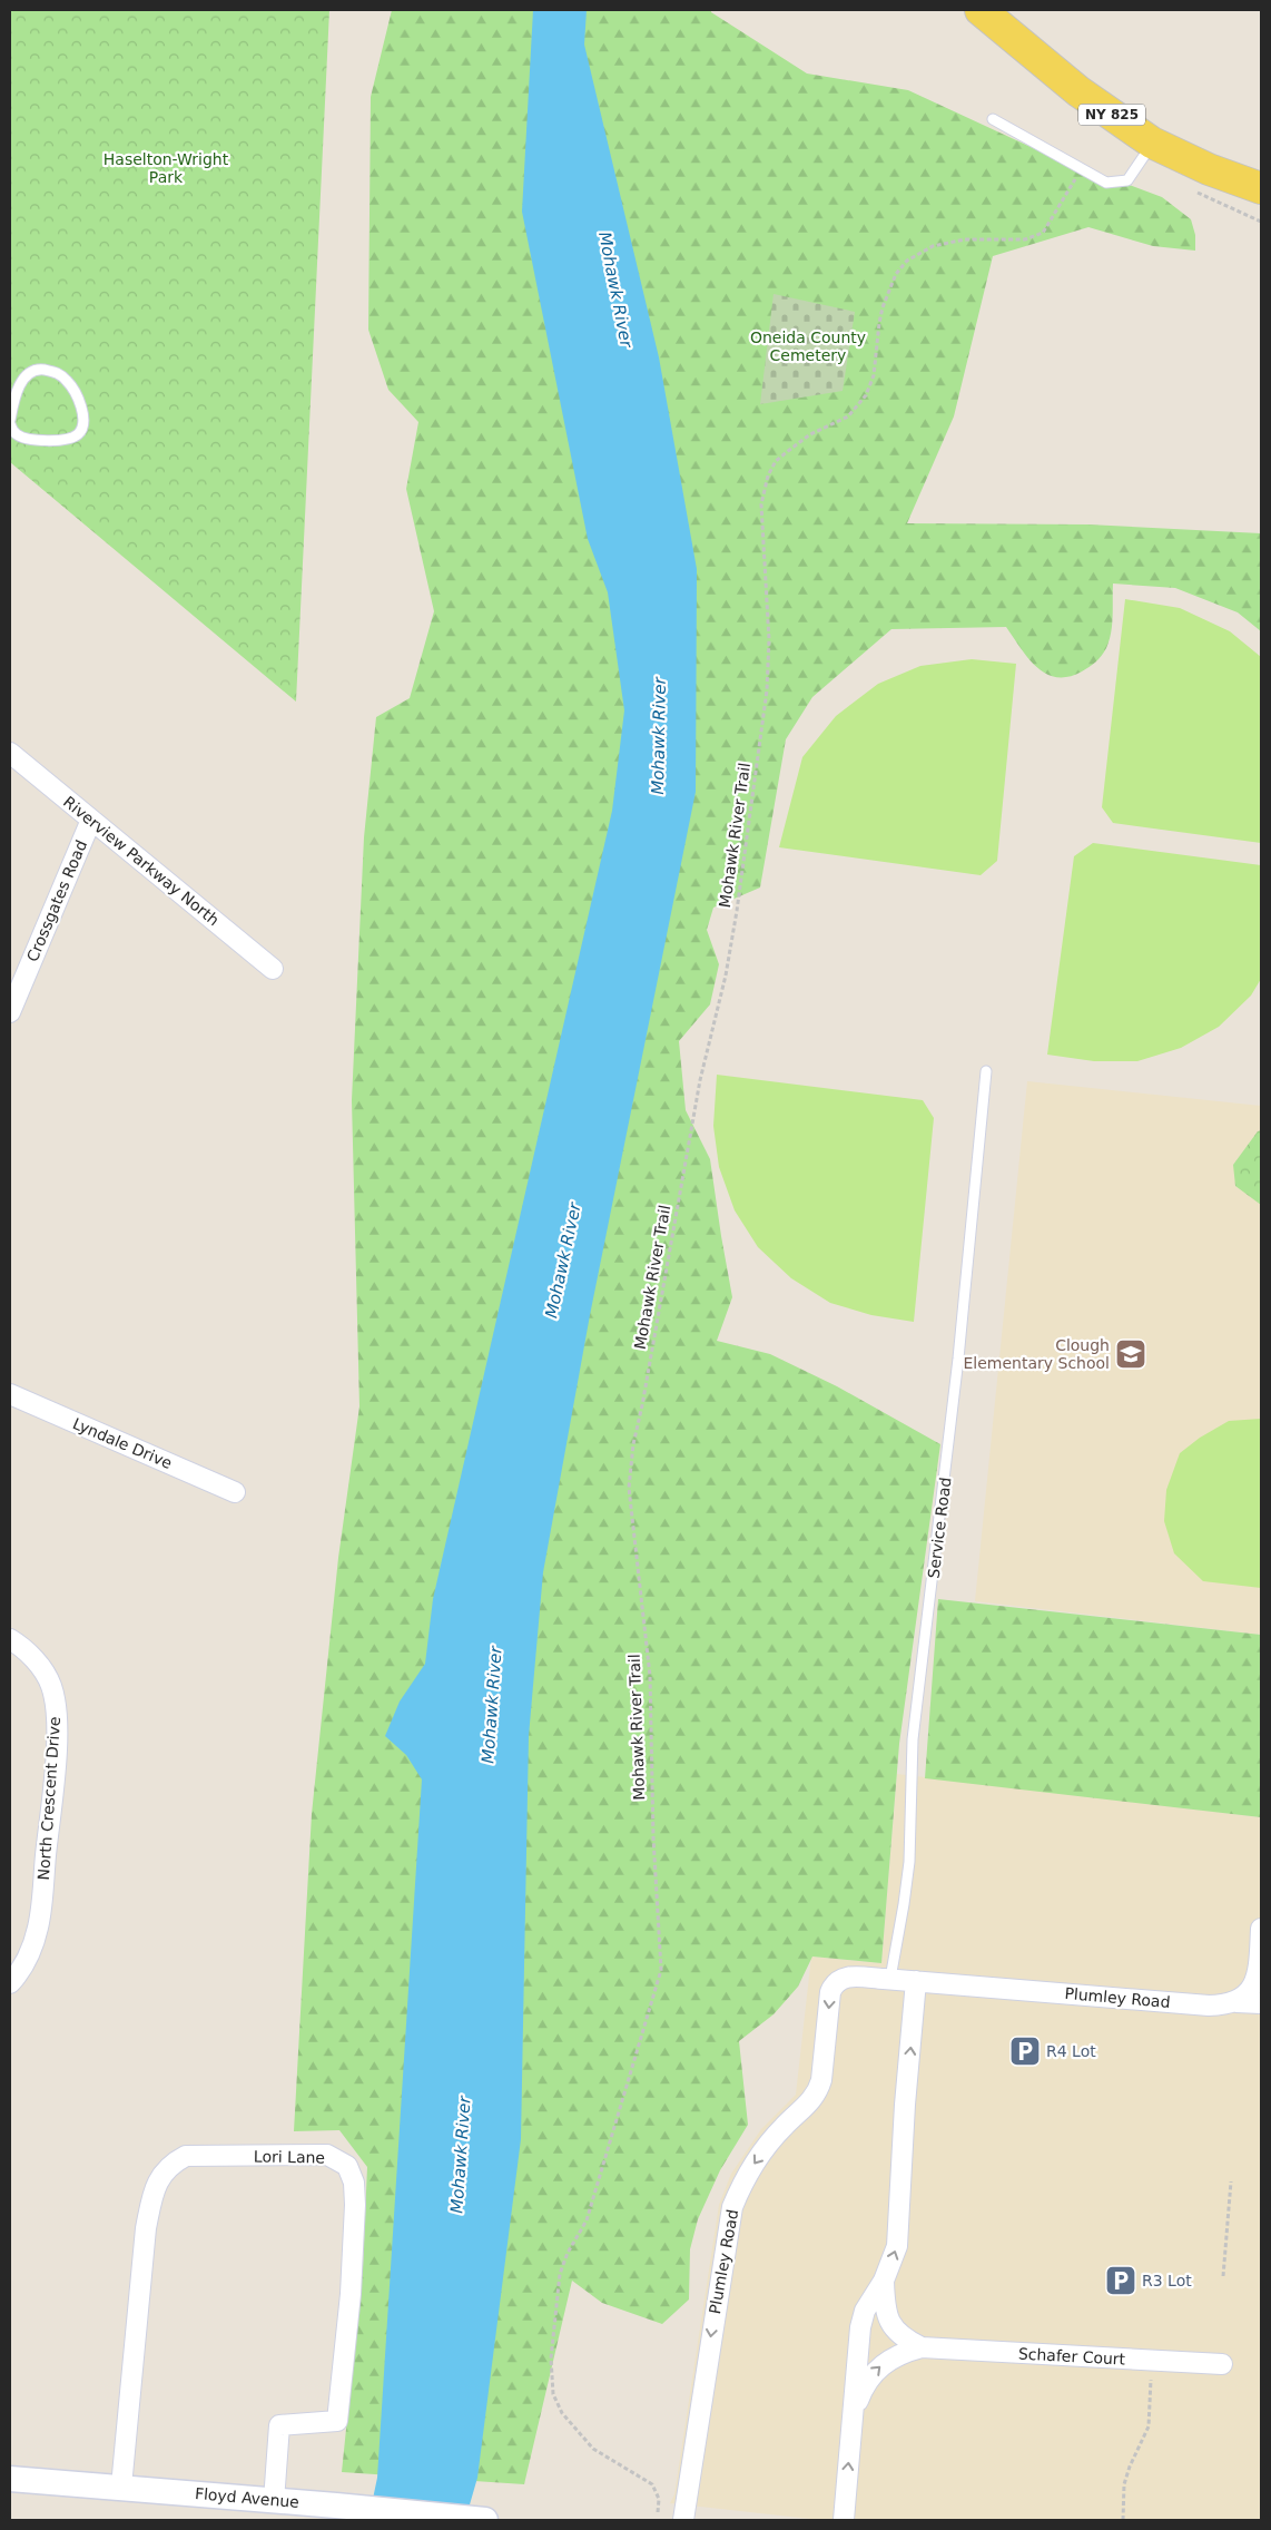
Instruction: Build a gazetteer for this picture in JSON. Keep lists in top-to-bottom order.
{
  "streets": {
    "main road": ["NY 825"],
    "street": [
      "Riverview Parkway North",
      "Crossgates Road",
      "Lyndale Drive",
      "North Crescent Drive",
      "Plumley Road",
      "Lori Lane",
      "Schafer Court",
      "Floyd Avenue"
    ],
    "lane": ["Service Road"],
    "path": ["Mohawk River Trail"]
  },
  "crossings": [
    ["Riverview Parkway North", "Crossgates Road"],
    ["Service Road", "Plumley Road"],
    ["Lori Lane", "Floyd Avenue"]
  ],
  "water": ["Mohawk River"],
  "parks": ["Haselton-Wright Park", "Oneida County Cemetery"],
  "places": {
    "school or university": ["Clough Elementary School"],
    "parking": ["R4 Lot", "R3 Lot"]
  }
}
